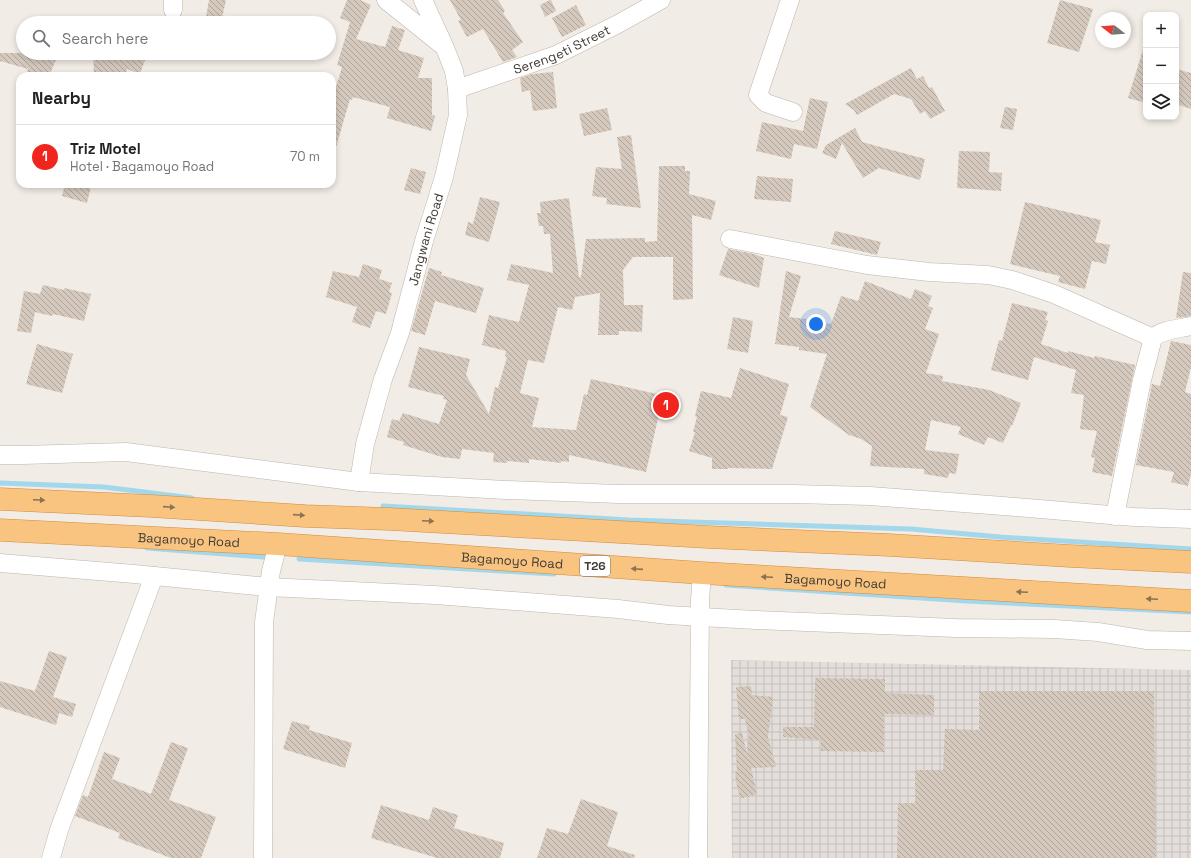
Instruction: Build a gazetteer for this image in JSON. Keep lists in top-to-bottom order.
{
  "streets": {
    "highway": ["Bagamoyo Road", "T26"],
    "street": ["Serengeti Street", "Jangwani Road"]
  },
  "crossings": [
    ["Serengeti Street", "Jangwani Road"]
  ],
  "north": "left",
  "page": {
    "map_buttons": ["+", "−"],
    "search": "Search here",
    "heading": "Nearby",
    "list": [
      {
        "mark": "1",
        "name": "Triz Motel",
        "note": "Hotel · Bagamoyo Road",
        "value": "70 m"
      }
    ],
    "pins": "1"
  }
}
